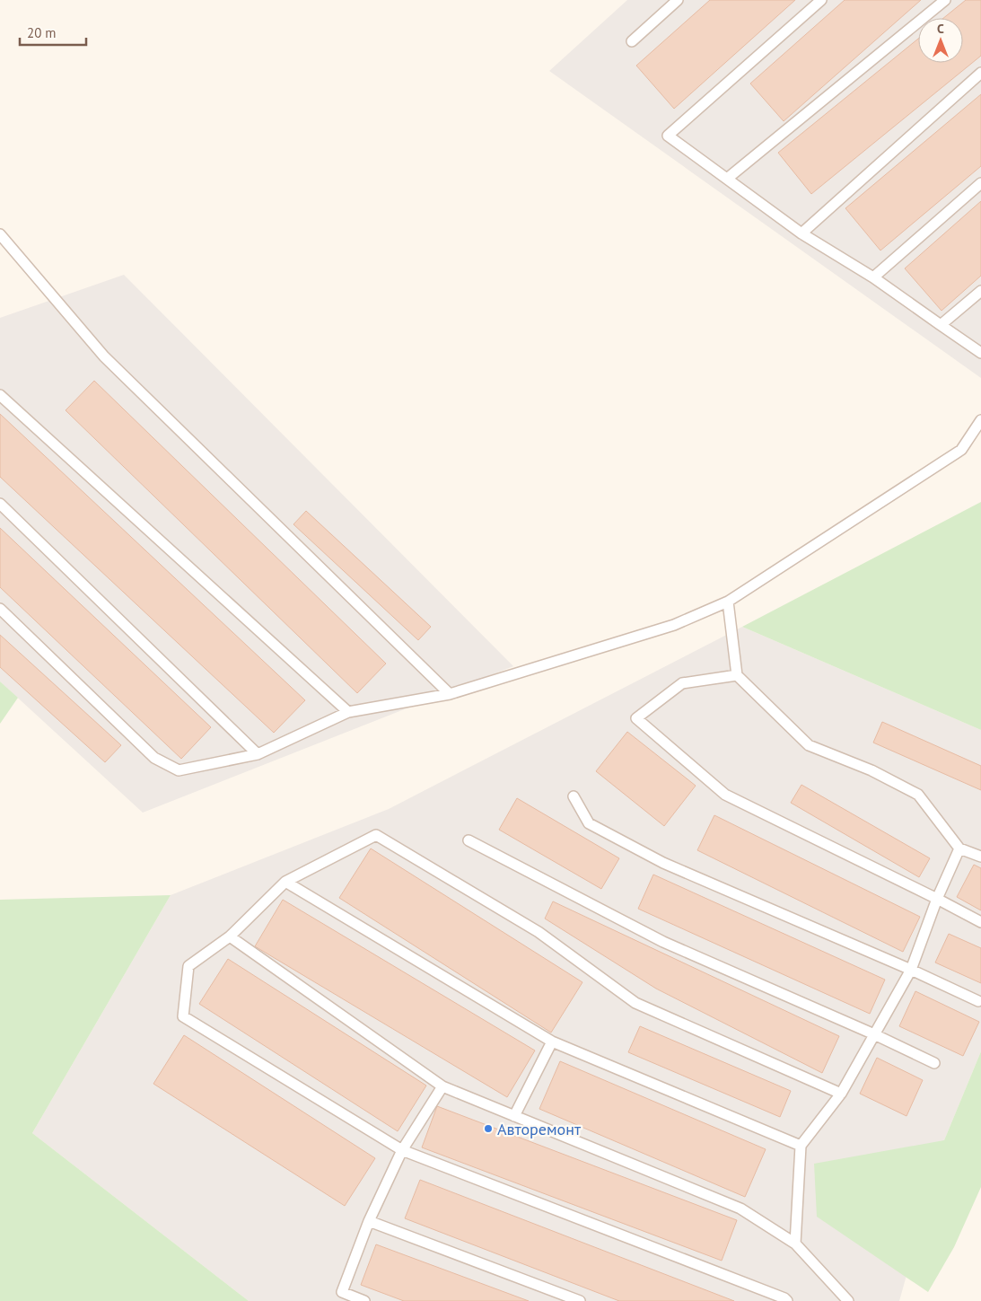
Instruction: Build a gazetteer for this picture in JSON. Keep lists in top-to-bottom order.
{
  "places": ["Авторемонт"],
  "scale_bar": "20 m",
  "north": "top"
}
